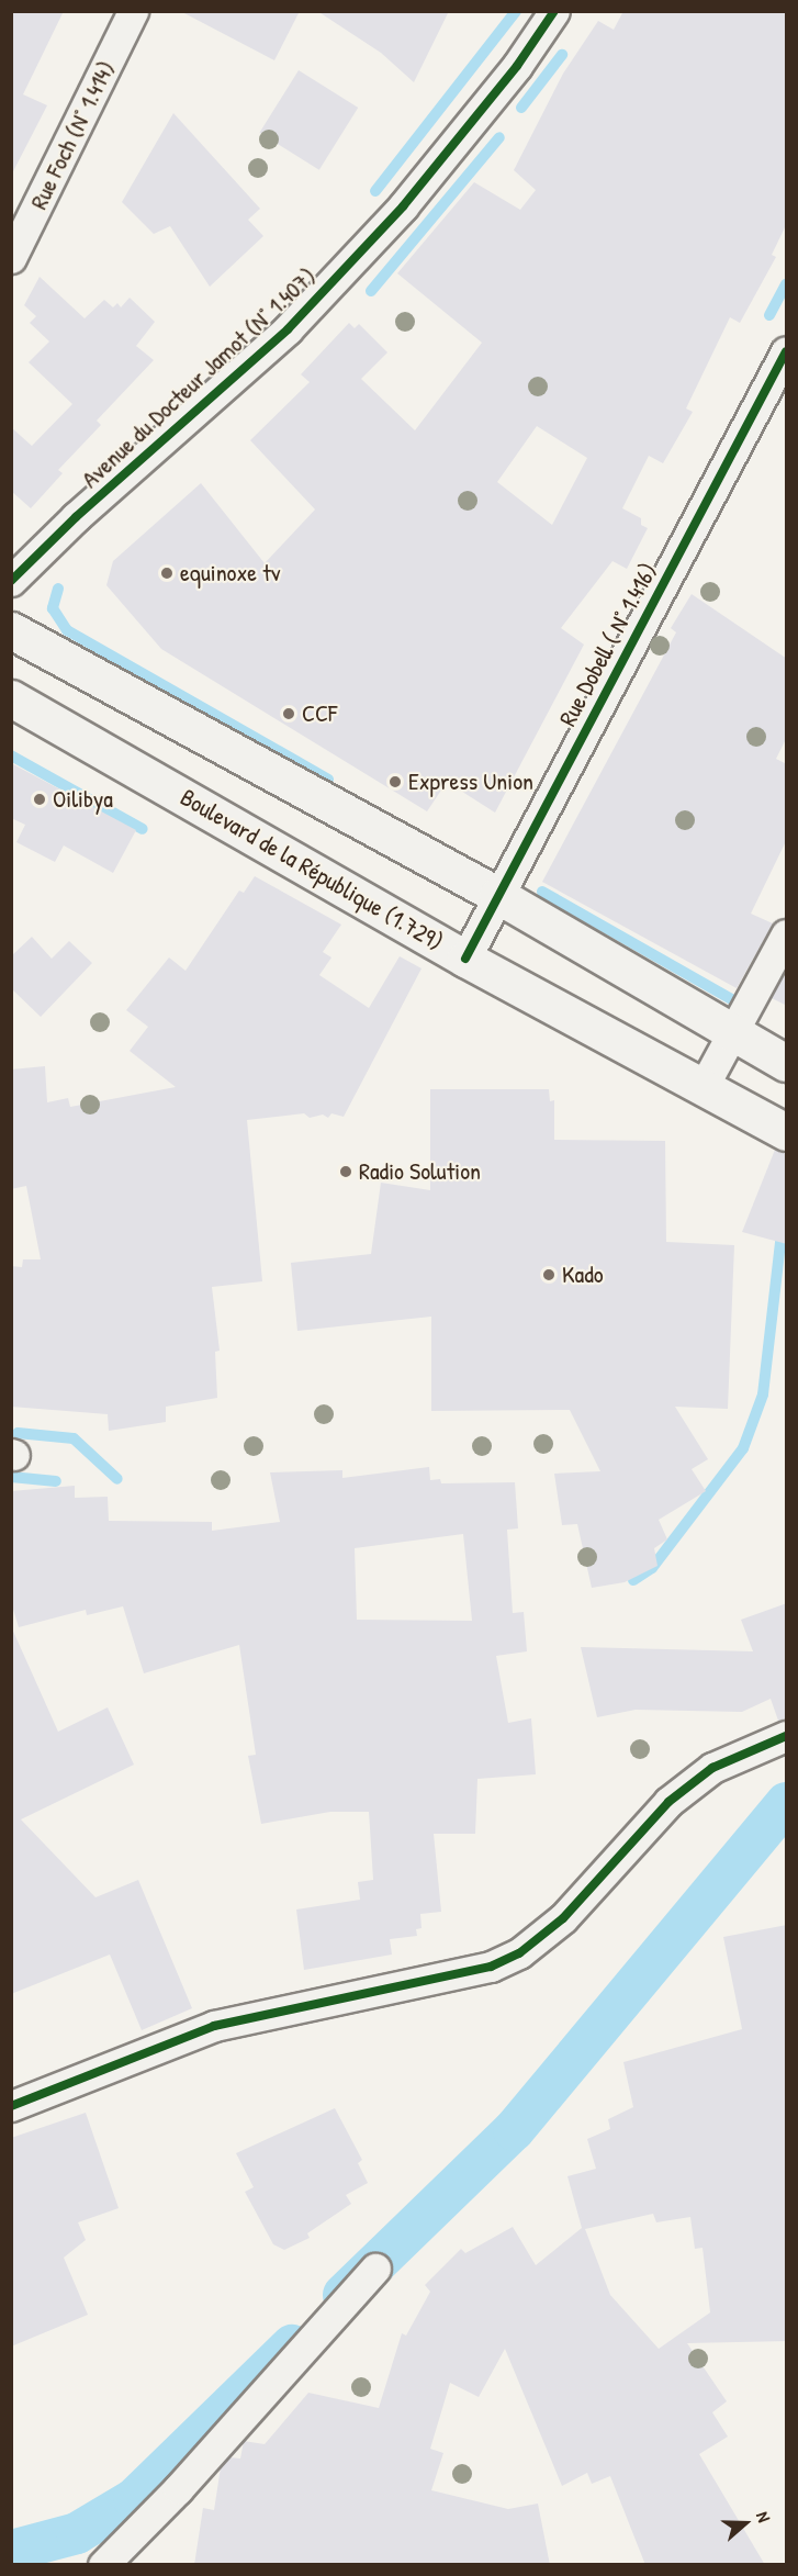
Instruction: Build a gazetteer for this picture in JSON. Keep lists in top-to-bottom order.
{
  "streets": {
    "main road": ["Boulevard de la République (1.729)"],
    "street": ["Rue Foch (N° 1.414)", "Avenue du Docteur Jamot (N° 1.407)", "Rue Dobell ( N° 1.416)"]
  },
  "crossings": [
    ["Rue Dobell ( N° 1.416)", "Boulevard de la République (1.729)"]
  ],
  "places": [
    "equinoxe tv",
    "CCF",
    "Express Union",
    "Oilibya",
    "Radio Solution",
    "Kado"
  ],
  "north": "right"
}
